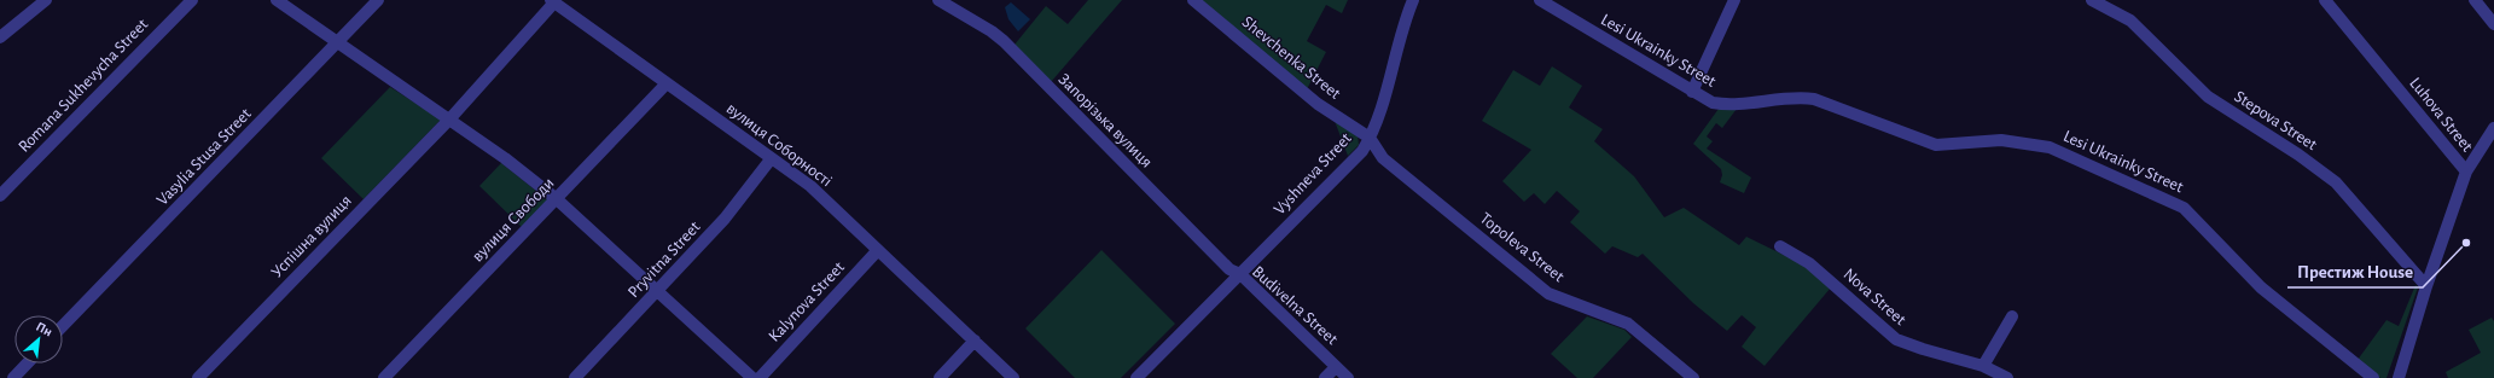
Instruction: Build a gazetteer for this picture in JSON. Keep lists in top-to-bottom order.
{
  "streets": {
    "street": [
      "Lesi Ukrainky Street",
      "Shevchenka Street",
      "Romana Sukhevycha Street",
      "Luhova Street",
      "Запорізька вулиця",
      "Stepova Street",
      "вулиця Соборності",
      "Vasylia Stusa Street",
      "Vyshneva Street",
      "вулиця Свободи",
      "Успішна вулиця",
      "Topoleva Street",
      "Pryvitna Street",
      "Nova Street",
      "Kalynova Street",
      "Budivelna Street"
    ]
  },
  "crossings": [
    ["Shevchenka Street", "Vyshneva Street"],
    ["Shevchenka Street", "Topoleva Street"],
    ["Luhova Street", "Stepova Street"],
    ["Запорізька вулиця", "Vyshneva Street"],
    ["Запорізька вулиця", "Budivelna Street"],
    ["вулиця Соборності", "вулиця Свободи"],
    ["вулиця Соборності", "Успішна вулиця"],
    ["вулиця Соборності", "Pryvitna Street"],
    ["вулиця Соборності", "Kalynova Street"],
    ["Vyshneva Street", "Topoleva Street"],
    ["Vyshneva Street", "Budivelna Street"]
  ],
  "places": ["Престиж House"],
  "north": "top right"
}
